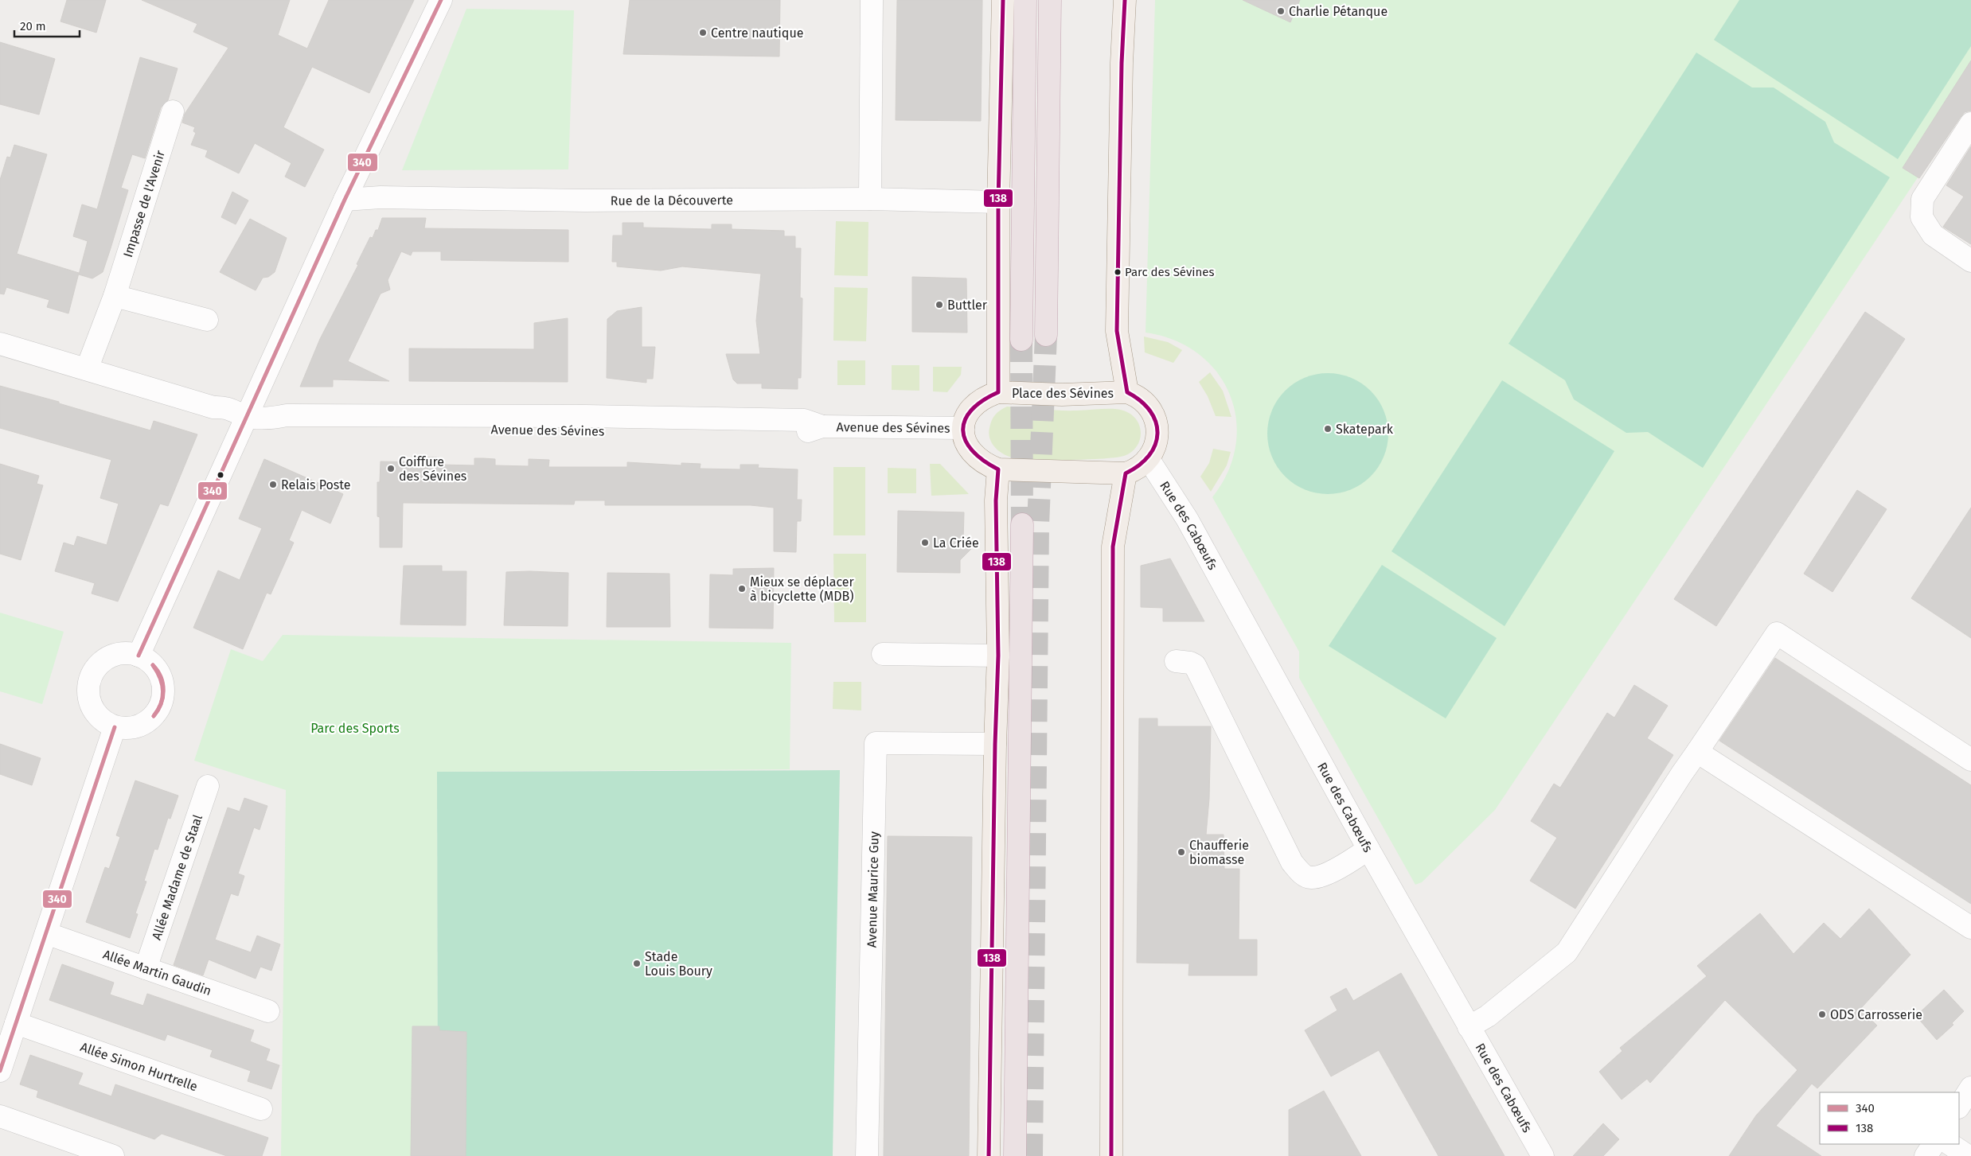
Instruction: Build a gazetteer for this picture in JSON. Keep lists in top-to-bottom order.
{
  "streets": {
    "main road": ["Place des Sévines"],
    "street": [
      "Rue de la Découverte",
      "Impasse de l'Avenir",
      "Avenue des Sévines",
      "Rue des Cabœufs",
      "Allée Madame de Staal",
      "Avenue Maurice Guy",
      "Allée Martin Gaudin",
      "Allée Simon Hurtrelle"
    ]
  },
  "crossings": [
    ["Allée Madame de Staal", "Allée Martin Gaudin"]
  ],
  "parks": ["Parc des Sports"],
  "places": [
    "Charlie Pétanque",
    "Centre nautique",
    "Parc des Sévines",
    "Buttler",
    "Skatepark",
    "Coiffure des Sévines",
    "Relais Poste",
    "La Criée",
    "Mieux se déplacer à bicyclette (MDB)",
    "Chaufferie biomasse",
    "Stade Louis Boury",
    "ODS Carrosserie"
  ],
  "lines": ["transit line 340", "transit line 138"],
  "legend": ["340", "138"],
  "scale_bar": "20 m"
}
